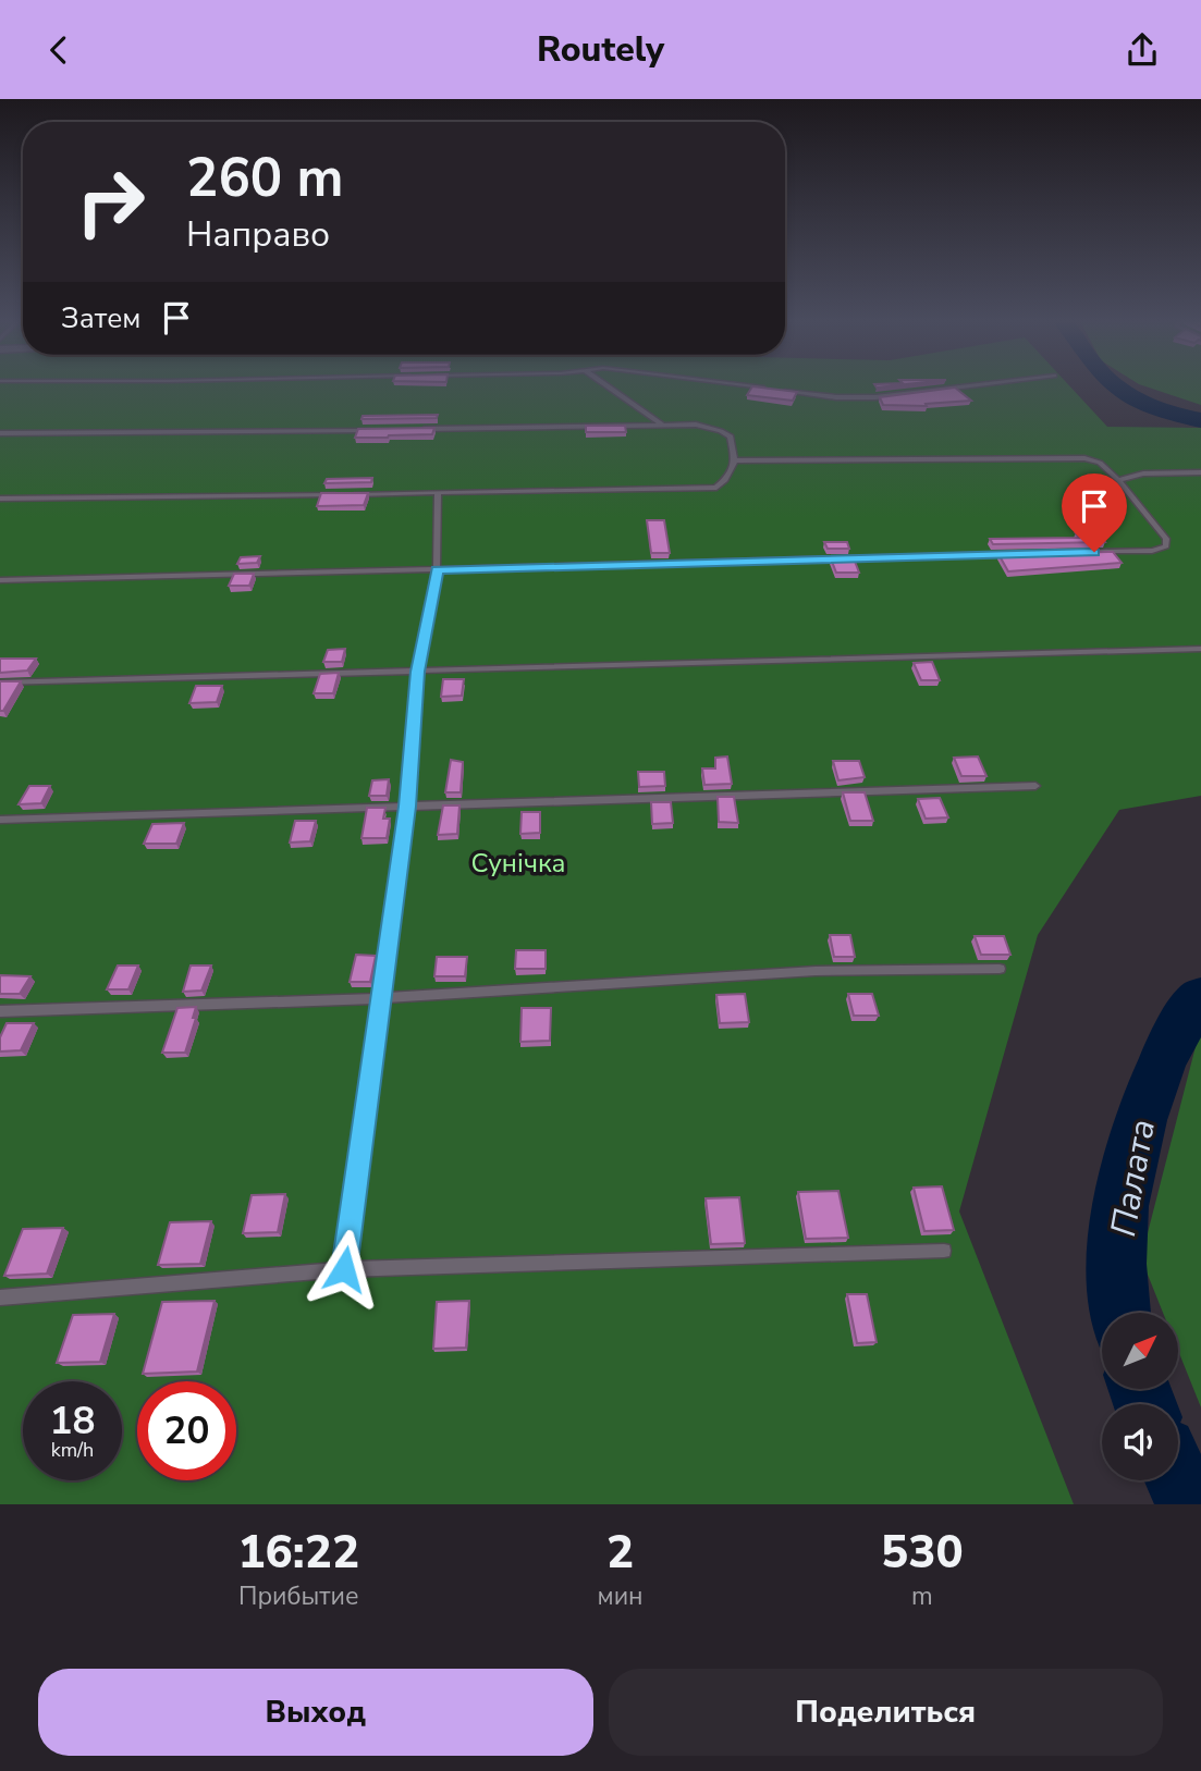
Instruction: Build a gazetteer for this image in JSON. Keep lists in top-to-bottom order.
{
  "water": ["Палата"],
  "parks": ["Сунічка"],
  "north": "top right",
  "page": {
    "header": "Routely",
    "turn": ["260 m", "Направо"],
    "then": "Затем",
    "speed": "18 km/h",
    "limit": "20",
    "eta": [
      "16:22",
      "Прибытие",
      "2",
      "мин",
      "530",
      "m"
    ],
    "buttons": ["Выход", "Поделиться"]
  }
}
